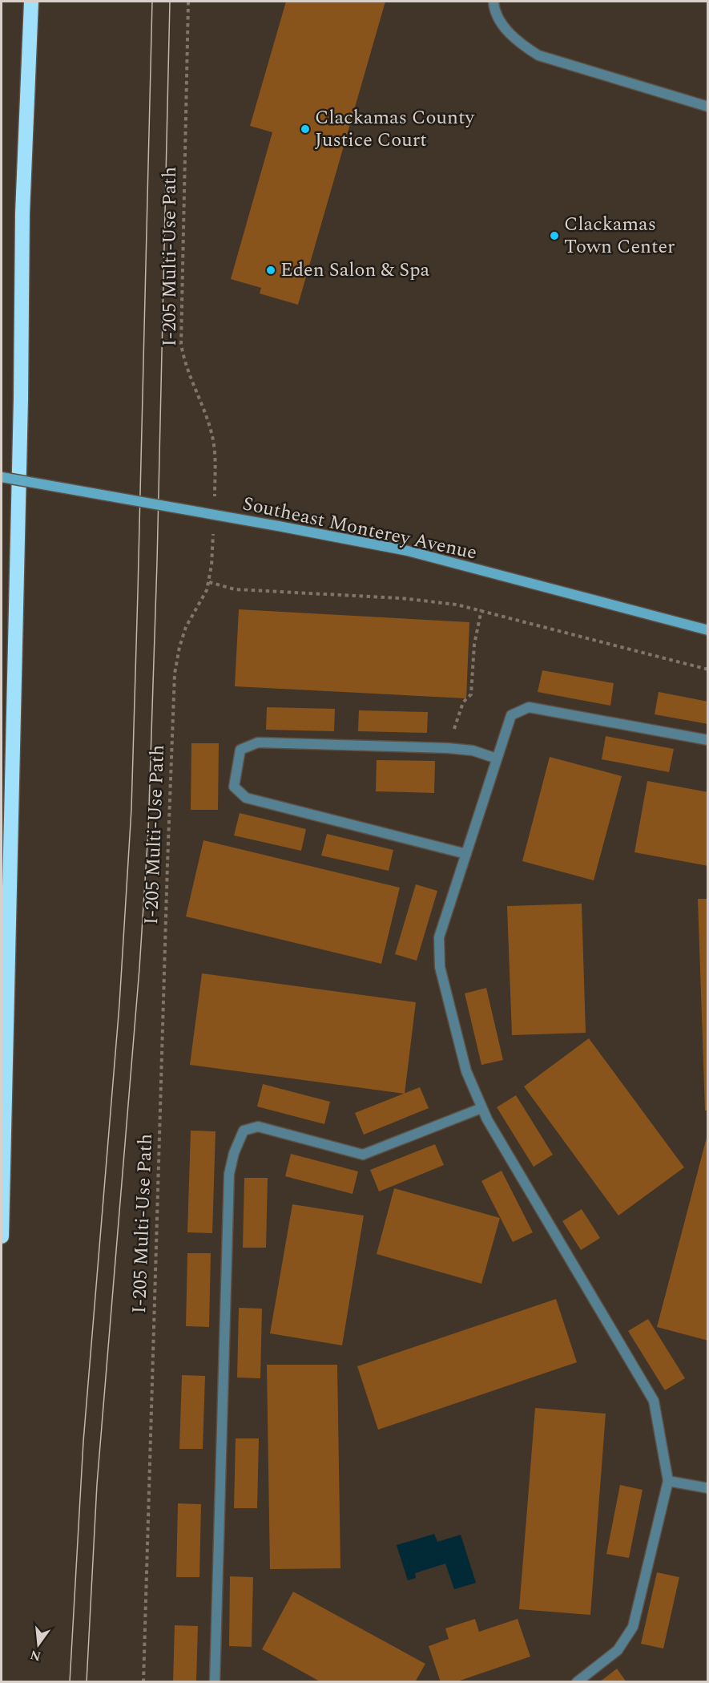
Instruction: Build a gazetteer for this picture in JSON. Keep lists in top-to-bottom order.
{
  "streets": {
    "main road": ["Southeast Monterey Avenue"],
    "path": ["I-205 Multi-Use Path"]
  },
  "places": ["Clackamas County Justice Court", "Clackamas Town Center", "Eden Salon & Spa"],
  "north": "bottom"
}
